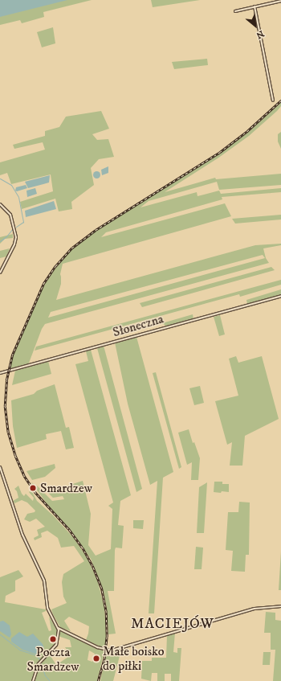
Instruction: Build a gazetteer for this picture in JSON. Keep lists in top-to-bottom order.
{
  "streets": {
    "street": ["Słoneczna"]
  },
  "districts": ["MACIEJÓW"],
  "places": ["Smardzew", "Poczta Smardzew", "Małe boisko do piłki"],
  "north": "bottom right"
}
